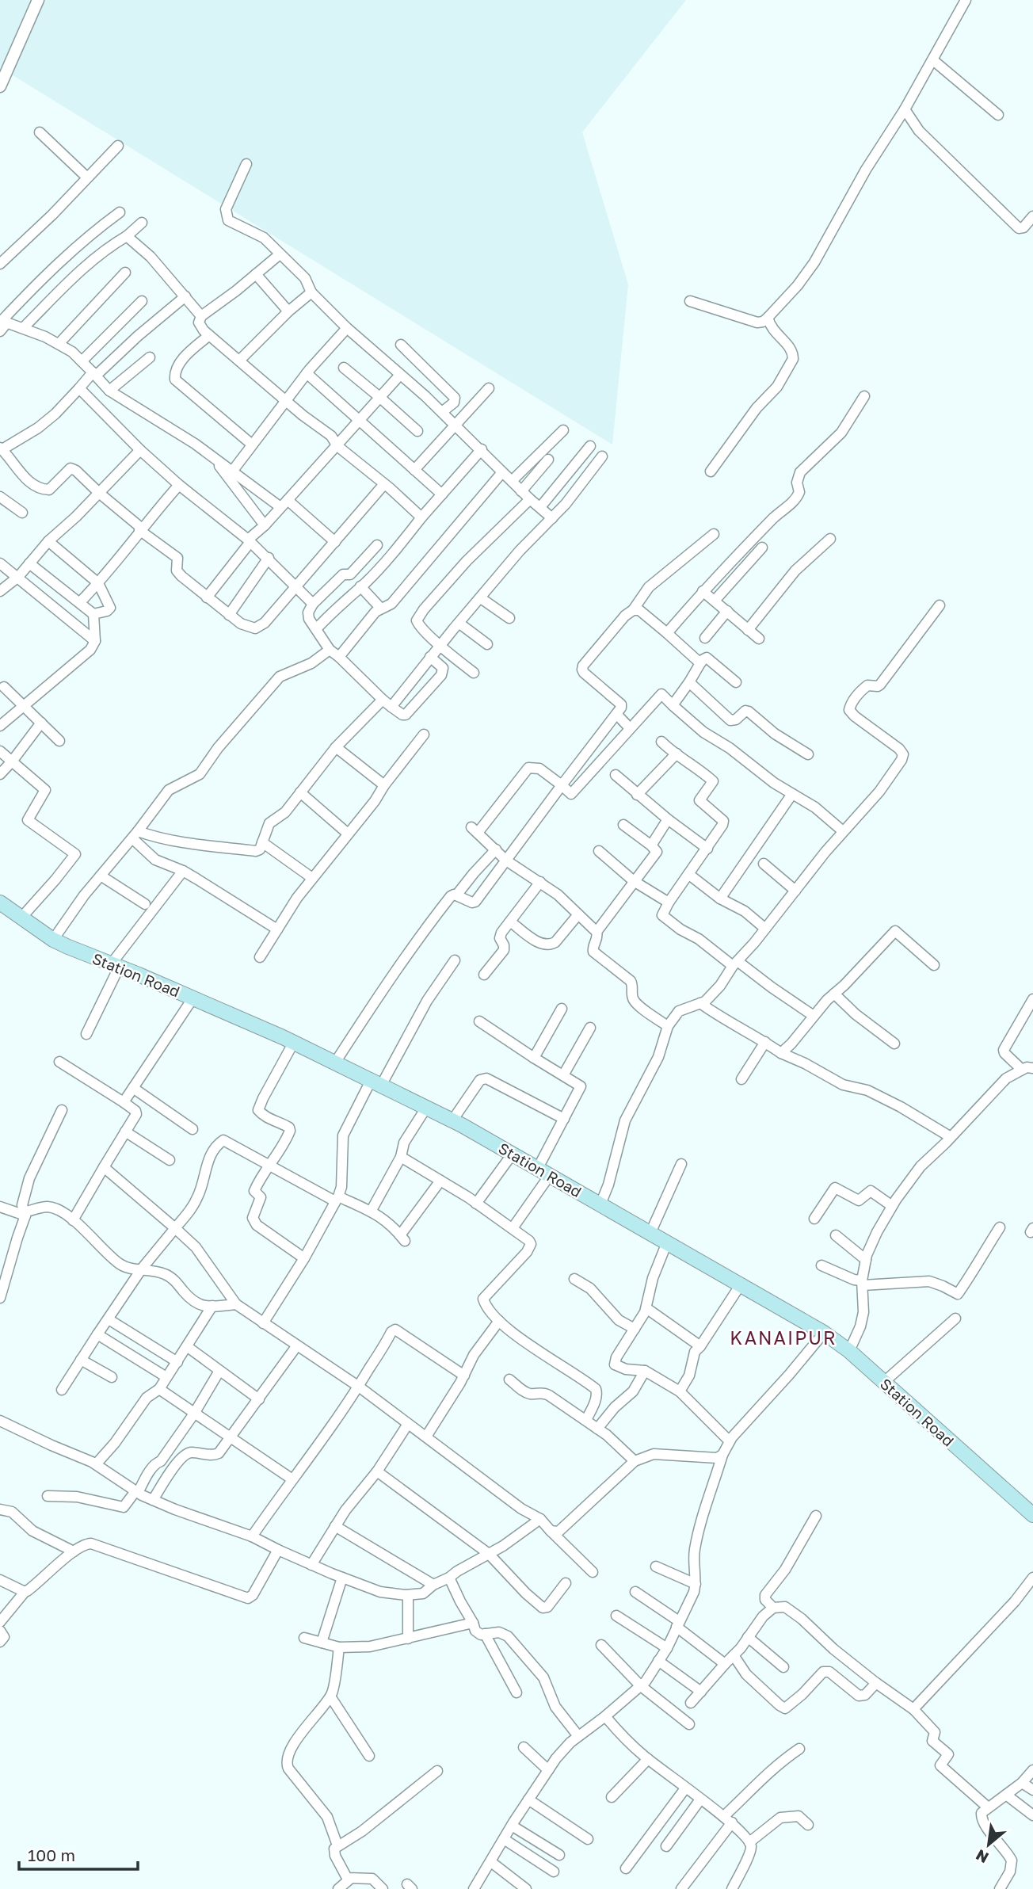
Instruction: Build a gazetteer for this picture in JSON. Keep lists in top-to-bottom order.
{
  "streets": {
    "main road": ["Station Road"]
  },
  "districts": ["KANAIPUR"],
  "scale_bar": "100 m",
  "north": "bottom left"
}
